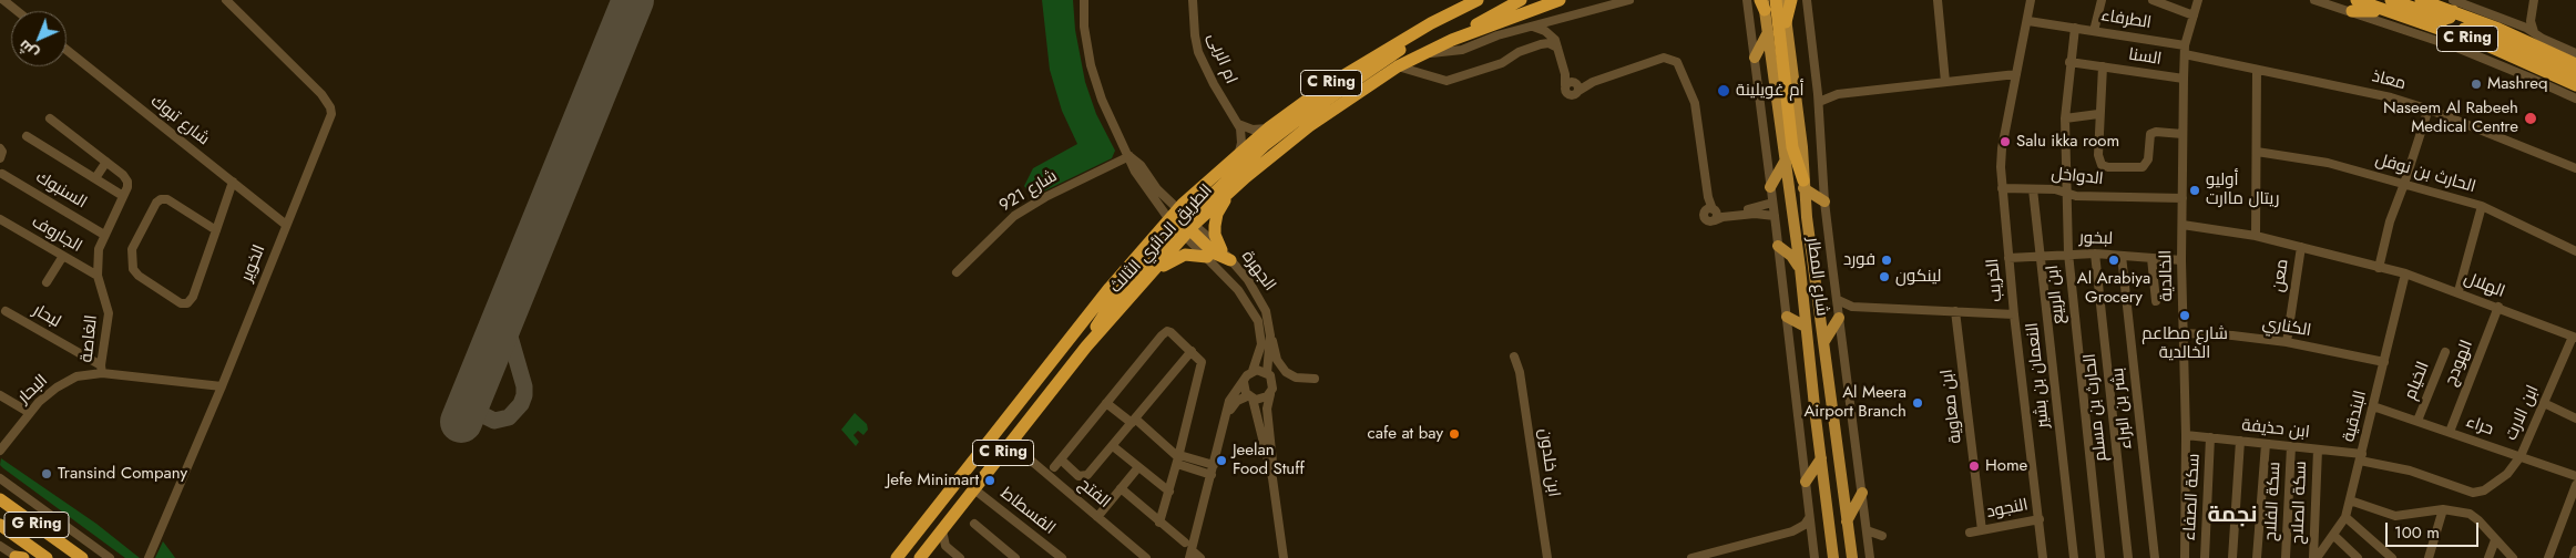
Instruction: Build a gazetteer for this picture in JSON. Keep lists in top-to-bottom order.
{
  "streets": {
    "highway": ["C Ring", "الطريق الدائري الثالث", "G Ring"],
    "main road": ["شارع المطار"],
    "street": [
      "الطرفاء",
      "السنا",
      "ام الربى",
      "معاذ",
      "شارع تبوك",
      "الحارث بن نوفل",
      "الدواخل",
      "السنبوك",
      "شارع 921",
      "الجاروف",
      "لبخور",
      "الخوير",
      "الجهرة",
      "الخالدية",
      "معن",
      "الخريب",
      "الهلال",
      "ابن الربيع",
      "لبحار",
      "الكناري",
      "الغاصة",
      "الهودج",
      "النعمان بن بشير",
      "الخيام",
      "البحار",
      "ابن معاوية",
      "الحارث بن مسلم",
      "بشر بن البراء",
      "ابن الارت",
      "البندقية",
      "حراء",
      "ابن حذيفة",
      "ابن خلدون",
      "الفتح",
      "سكة الصفاء",
      "سكة الفلاح",
      "سكة الصلاح",
      "النجود",
      "الفسطاط"
    ]
  },
  "crossings": [
    ["الطرفاء", "معاذ"],
    ["الطرفاء", "الخالدية"],
    ["الطرفاء", "الخريب"],
    ["الطرفاء", "ابن الربيع"],
    ["السنا", "الخالدية"],
    ["السنا", "ابن الربيع"],
    ["ام الربى", "الطريق الدائري الثالث"],
    ["معاذ", "الخالدية"],
    ["شارع تبوك", "الخوير"],
    ["الدواخل", "الخالدية"],
    ["الدواخل", "الخريب"],
    ["الدواخل", "ابن الربيع"],
    ["الدواخل", "النعمان بن بشير"],
    ["السنبوك", "الغاصة"],
    ["الجاروف", "الغاصة"],
    ["الطريق الدائري الثالث", "الجهرة"],
    ["الطريق الدائري الثالث", "الفسطاط"],
    ["لبخور", "الخالدية"],
    ["لبخور", "الخريب"],
    ["لبخور", "ابن الربيع"],
    ["لبخور", "النعمان بن بشير"],
    ["لبخور", "الحارث بن مسلم"],
    ["لبخور", "بشر بن البراء"],
    ["الخوير", "الغاصة"],
    ["الخالدية", "الهلال"],
    ["الخالدية", "الكناري"],
    ["الخالدية", "ابن حذيفة"],
    ["معن", "الهلال"],
    ["معن", "الكناري"],
    ["الخريب", "النجود"],
    ["الهلال", "الهودج"],
    ["الهلال", "ابن الارت"],
    ["الهلال", "البندقية"],
    ["لبحار", "الغاصة"],
    ["لبحار", "البحار"],
    ["الكناري", "البندقية"],
    ["الغاصة", "البحار"],
    ["الهودج", "حراء"],
    ["الخيام", "حراء"],
    ["ابن معاوية", "النجود"],
    ["ابن الارت", "حراء"],
    ["ابن الارت", "ابن حذيفة"],
    ["البندقية", "حراء"],
    ["البندقية", "ابن حذيفة"],
    ["البندقية", "سكة الصلاح"],
    ["ابن حذيفة", "سكة الصفاء"],
    ["ابن حذيفة", "سكة الفلاح"],
    ["ابن حذيفة", "سكة الصلاح"]
  ],
  "districts": ["نجمة"],
  "places": [
    "Mashreq",
    "أم غويلينة",
    "Naseem Al Rabeeh Medical Centre",
    "Salu ikka room",
    "أوليو ريتال ماارت",
    "فورد",
    "Al Arabiya Grocery",
    "لينكون",
    "شارع مطاعم الخالدية",
    "Al Meera Airport Branch",
    "cafe at bay",
    "Jeelan Food Stuff",
    "Home",
    "Transind Company",
    "Jefe Minimart"
  ],
  "scale_bar": "100 m",
  "north": "bottom left"
}
